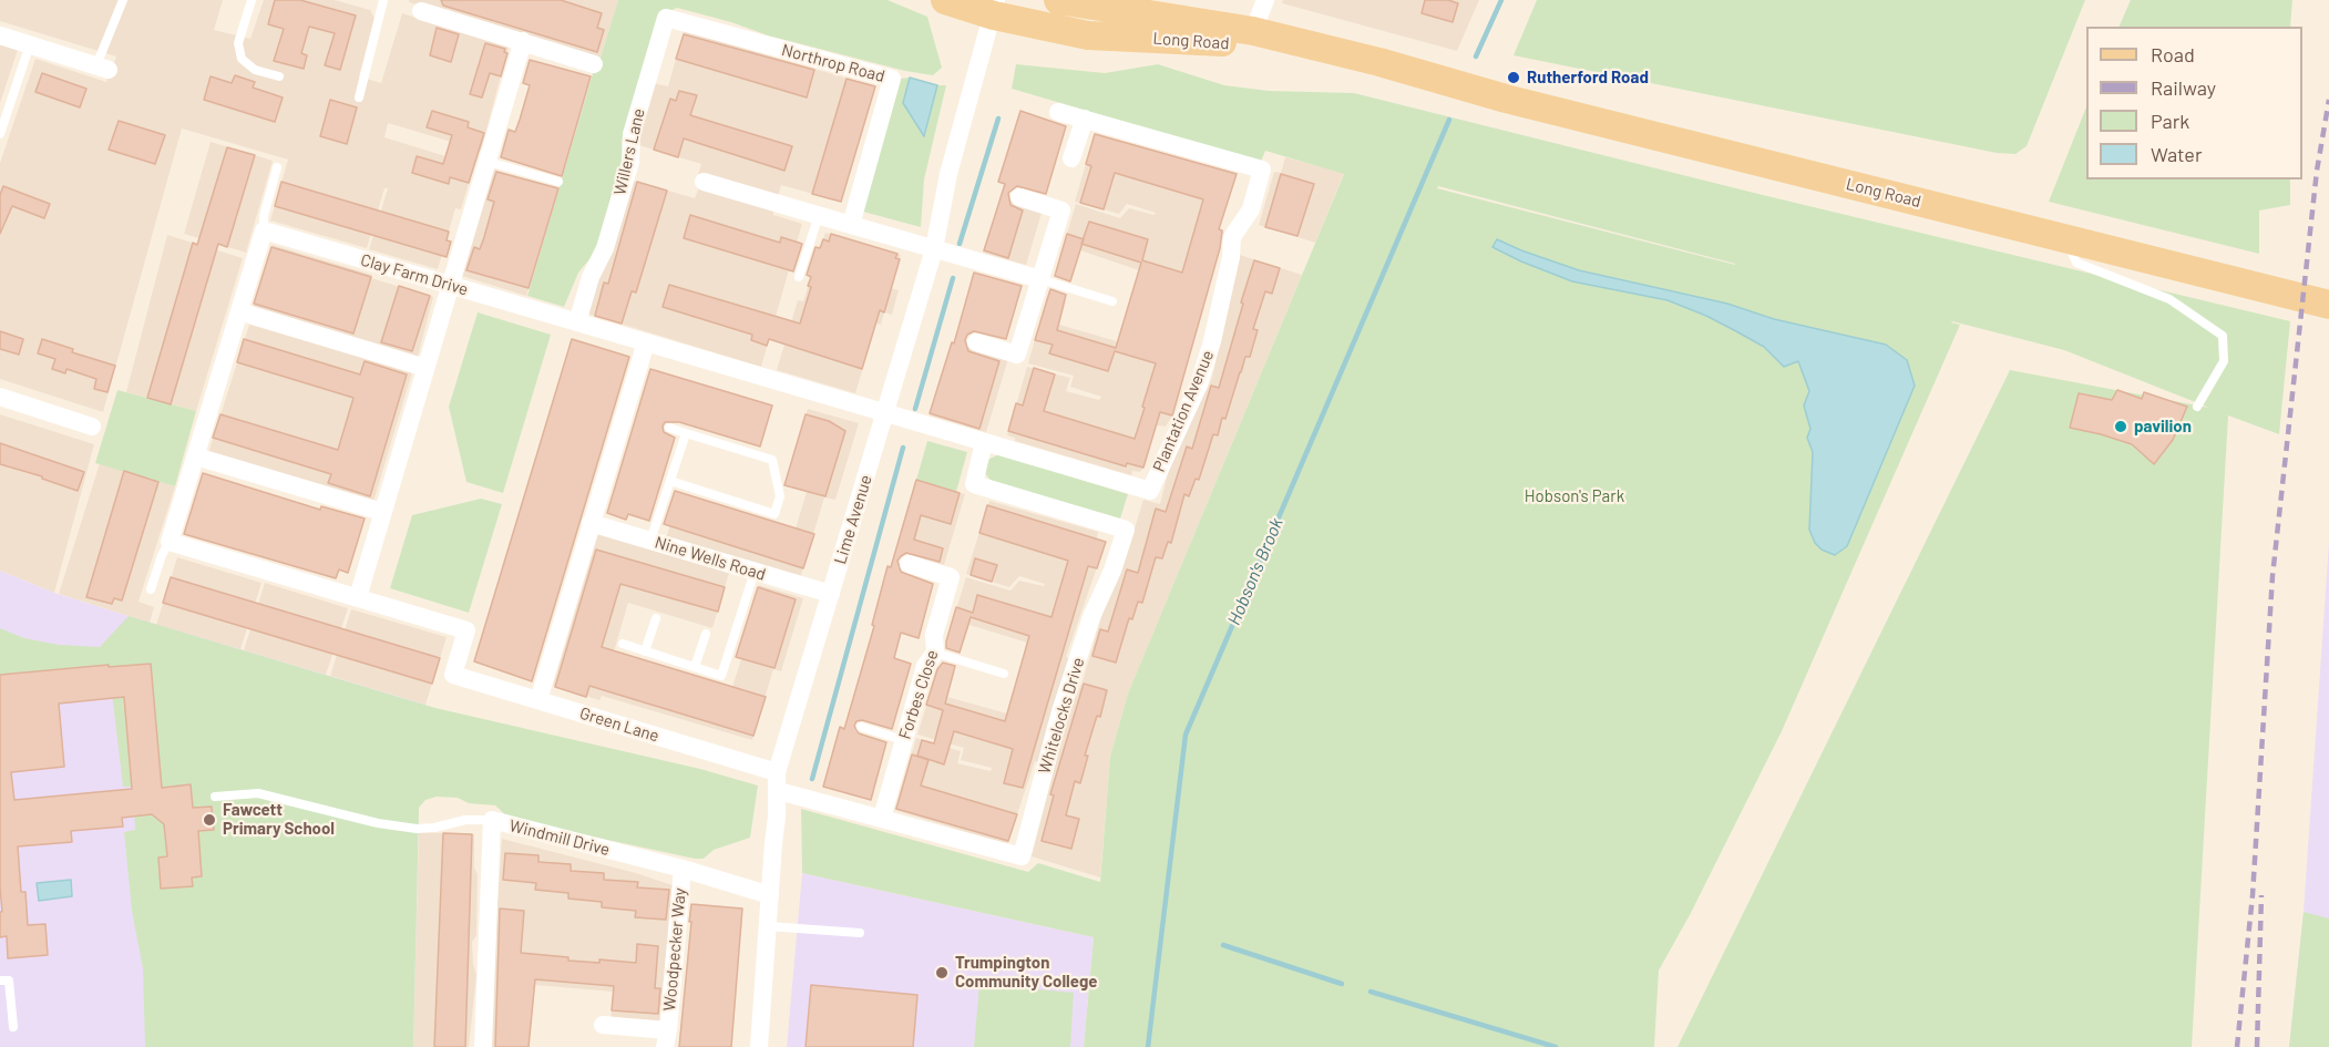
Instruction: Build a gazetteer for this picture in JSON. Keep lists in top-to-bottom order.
{
  "streets": {
    "main road": ["Long Road"],
    "street": [
      "Northrop Road",
      "Willers Lane",
      "Clay Farm Drive",
      "Plantation Avenue",
      "Lime Avenue",
      "Nine Wells Road",
      "Forbes Close",
      "Whitelocks Drive",
      "Green Lane",
      "Windmill Drive",
      "Woodpecker Way"
    ]
  },
  "crossings": [
    ["Long Road", "Lime Avenue"],
    ["Northrop Road", "Willers Lane"],
    ["Willers Lane", "Clay Farm Drive"],
    ["Clay Farm Drive", "Plantation Avenue"],
    ["Clay Farm Drive", "Lime Avenue"],
    ["Plantation Avenue", "Lime Avenue"],
    ["Plantation Avenue", "Whitelocks Drive"],
    ["Lime Avenue", "Nine Wells Road"],
    ["Lime Avenue", "Whitelocks Drive"],
    ["Lime Avenue", "Green Lane"],
    ["Lime Avenue", "Windmill Drive"],
    ["Forbes Close", "Whitelocks Drive"],
    ["Whitelocks Drive", "Green Lane"],
    ["Windmill Drive", "Woodpecker Way"]
  ],
  "water": ["Hobson's Brook"],
  "parks": ["Hobson's Park"],
  "places": [
    "Rutherford Road",
    "pavilion",
    "Fawcett Primary School",
    "Trumpington Community College"
  ],
  "legend": [
    "Road",
    "Railway",
    "Park",
    "Water"
  ]
}
